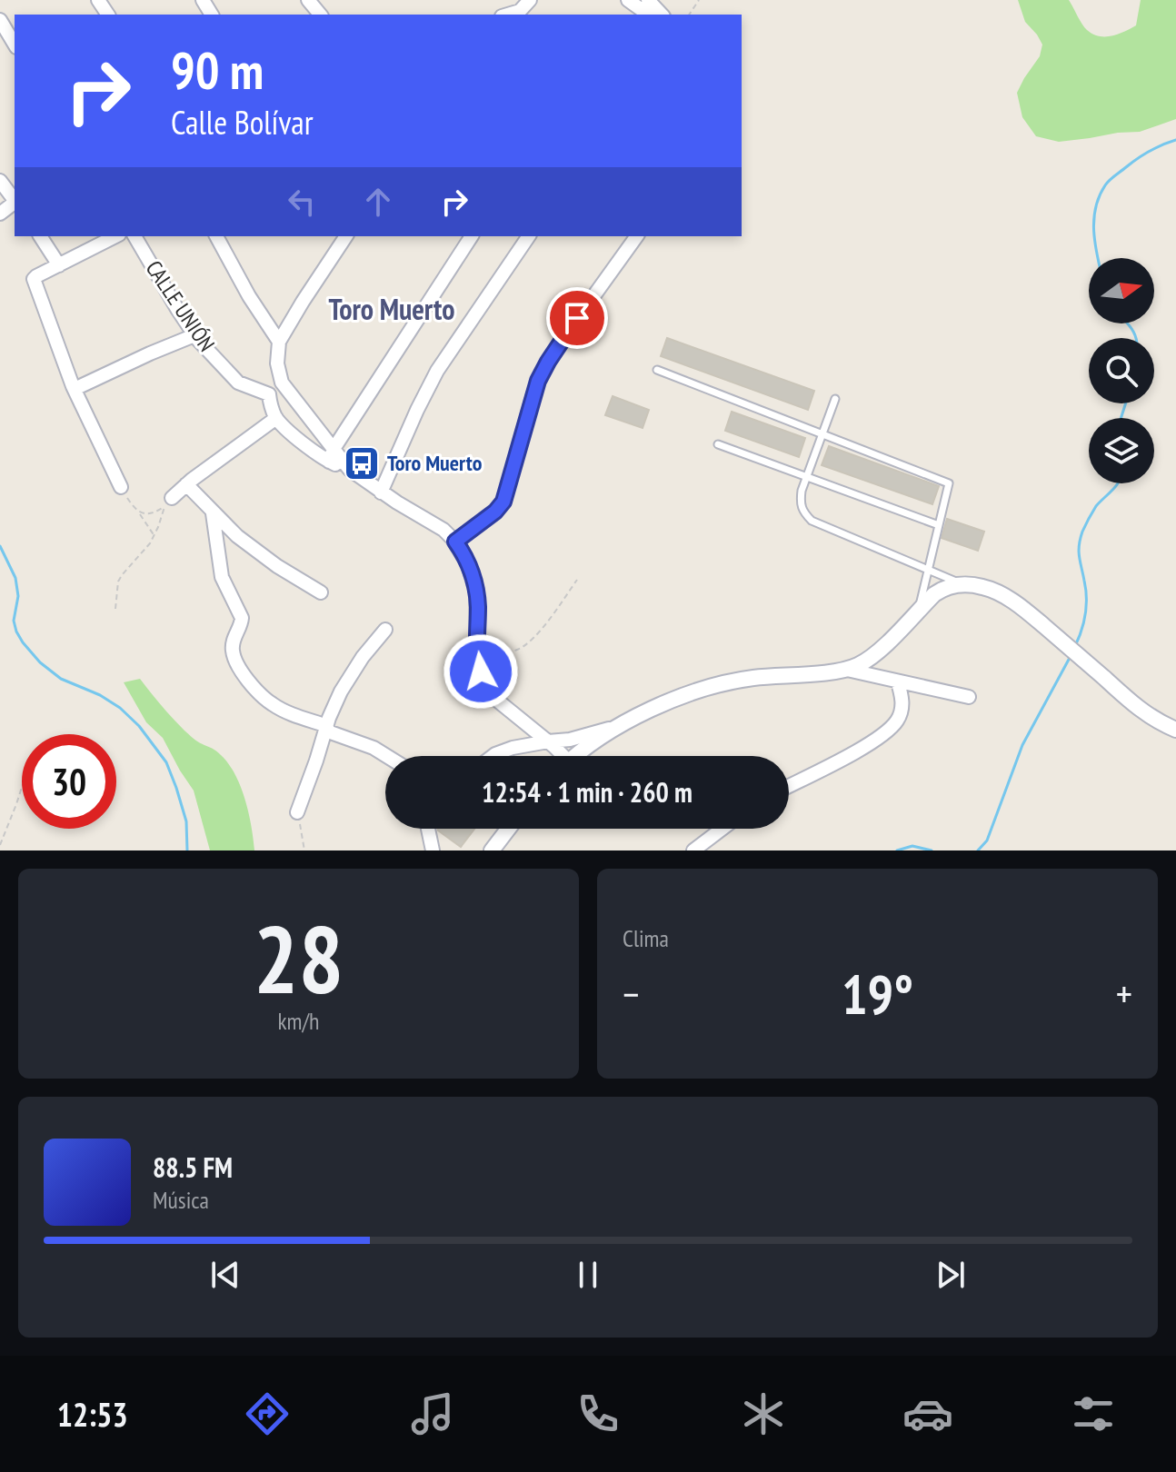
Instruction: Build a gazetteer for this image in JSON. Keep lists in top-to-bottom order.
{
  "streets": {
    "street": ["CALLE UNIÓN"]
  },
  "districts": ["Toro Muerto"],
  "places": {
    "bus stop": ["Toro Muerto"]
  },
  "north": "right",
  "page": {
    "turn": ["90 m", "Calle Bolívar"],
    "limit": "30",
    "trip": "12:54 · 1 min · 260 m",
    "tile": [
      ["28", "km/h"],
      "Clima"
    ],
    "heat": ["−", "19°", "+"],
    "song": ["88.5 FM", "Música"],
    "tabs": "12:53"
  }
}
